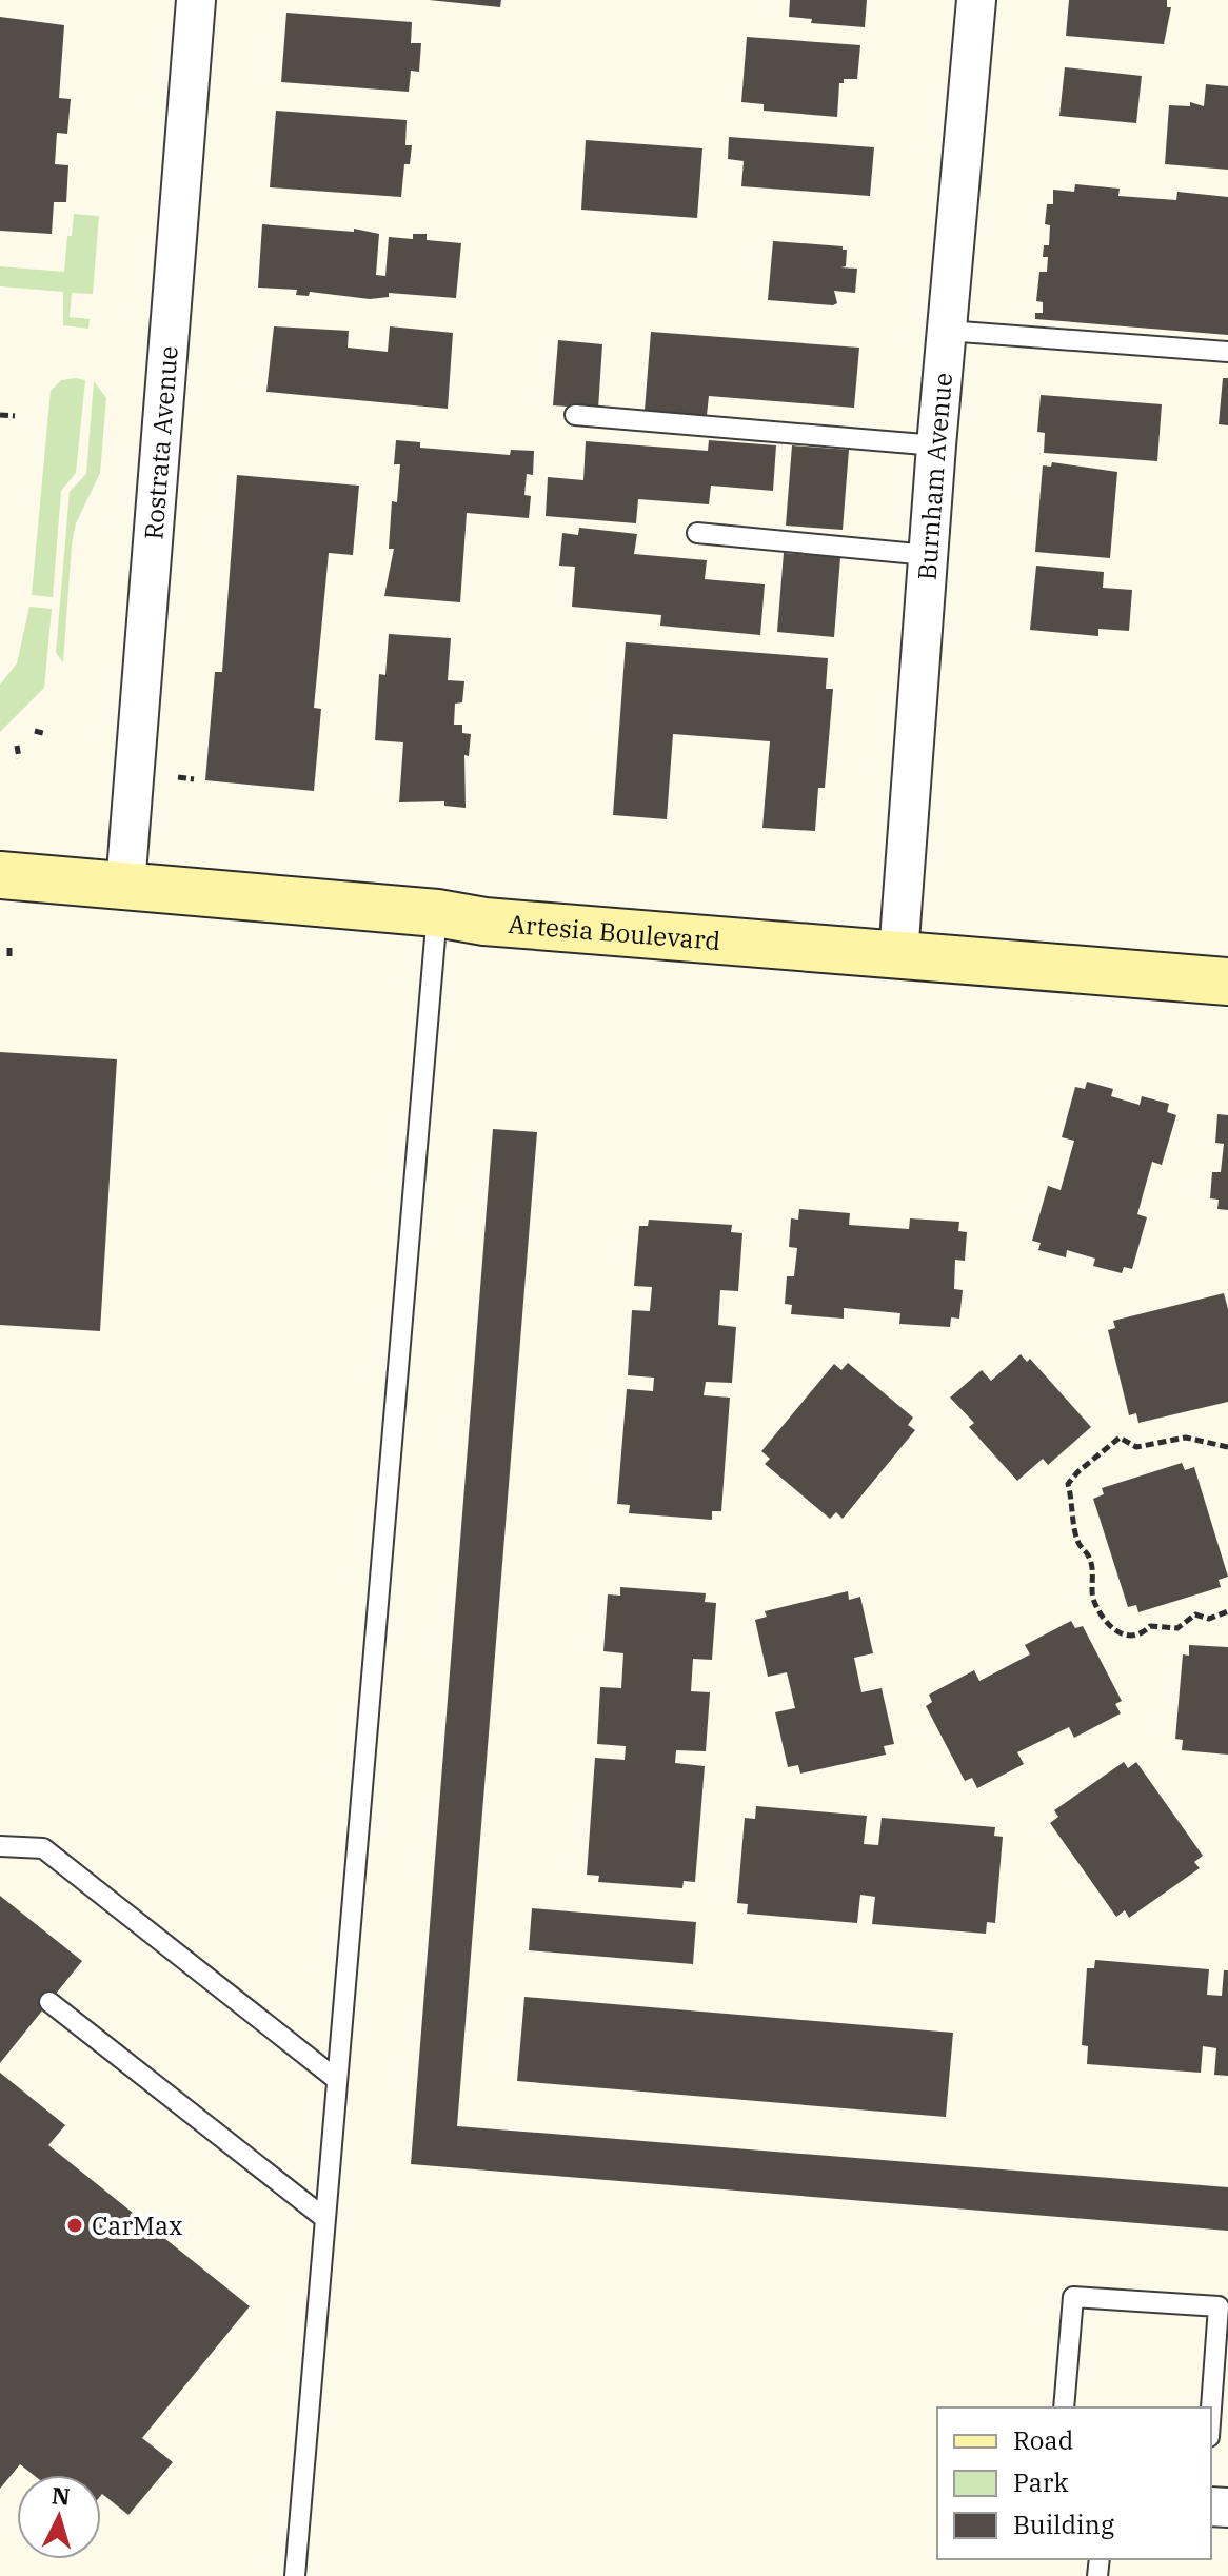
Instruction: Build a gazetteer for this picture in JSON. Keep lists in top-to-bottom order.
{
  "streets": {
    "main road": ["Artesia Boulevard"],
    "street": ["Rostrata Avenue", "Burnham Avenue"]
  },
  "crossings": [
    ["Rostrata Avenue", "Artesia Boulevard"],
    ["Burnham Avenue", "Artesia Boulevard"]
  ],
  "places": ["CarMax"],
  "legend": ["Road", "Park", "Building"],
  "north": "top"
}
